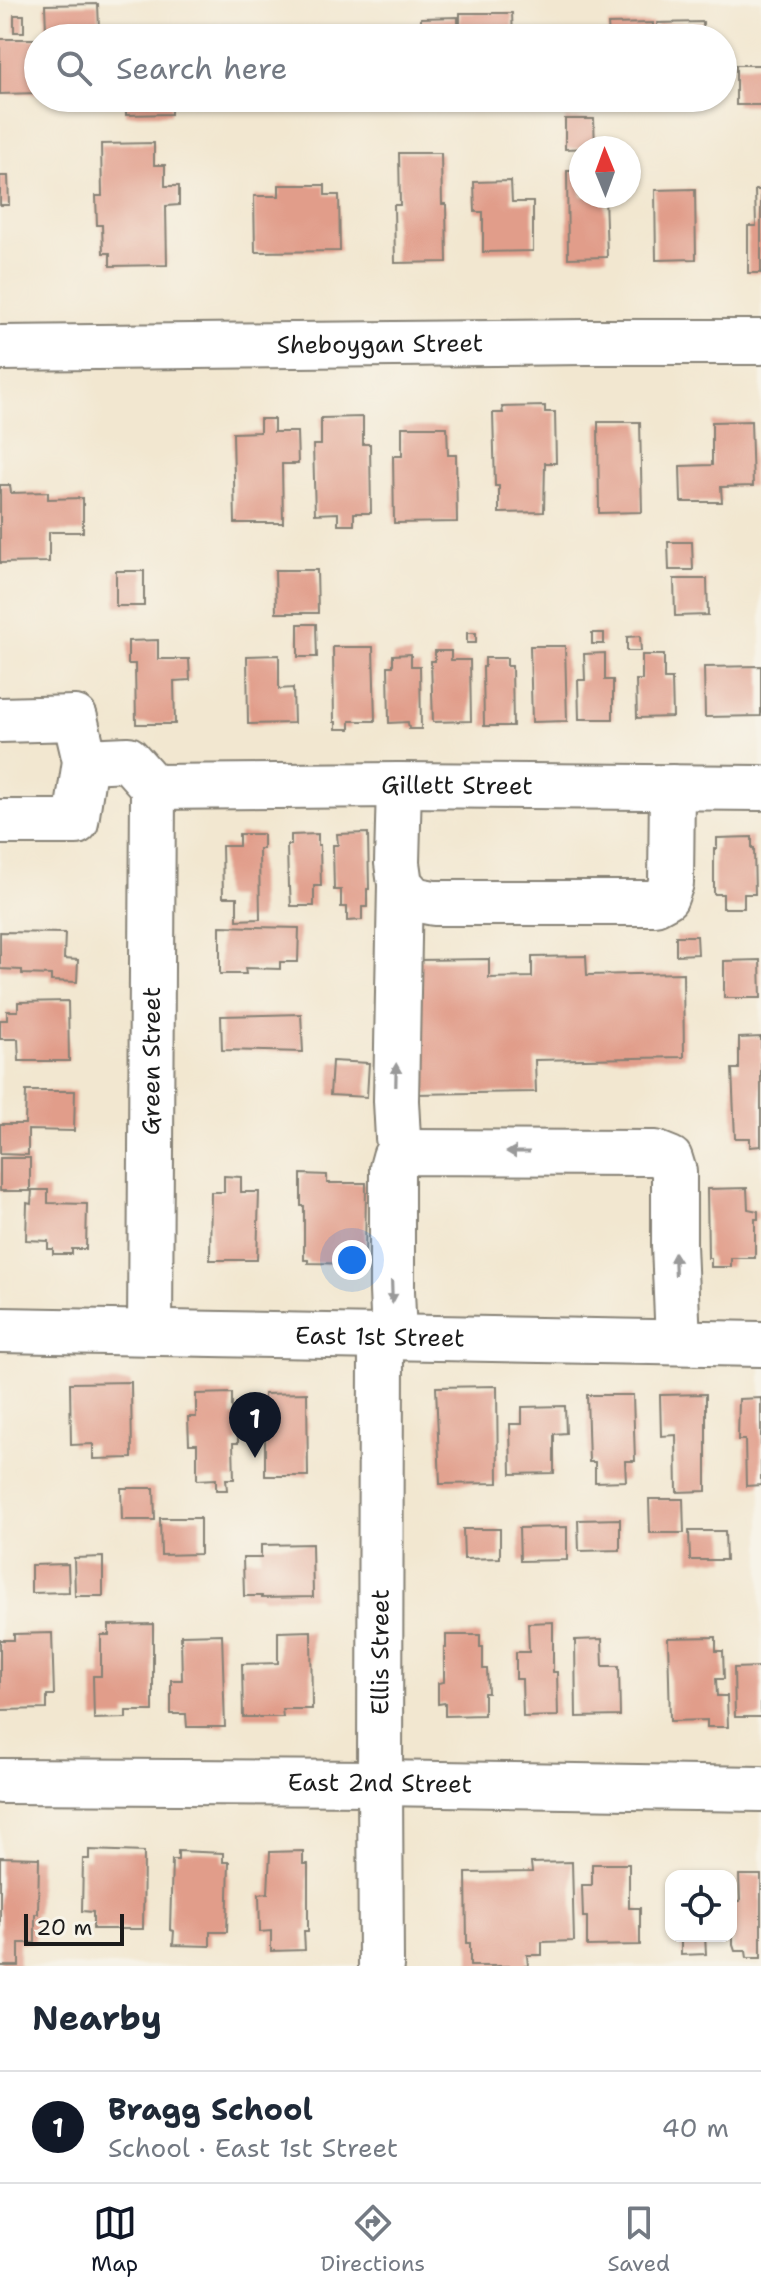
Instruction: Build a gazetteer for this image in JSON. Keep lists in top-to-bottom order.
{
  "streets": {
    "street": [
      "Sheboygan Street",
      "Gillett Street",
      "Green Street",
      "East 1st Street",
      "Ellis Street",
      "East 2nd Street"
    ]
  },
  "crossings": [
    ["Gillett Street", "Green Street"],
    ["Green Street", "East 1st Street"],
    ["East 1st Street", "Ellis Street"],
    ["Ellis Street", "East 2nd Street"]
  ],
  "scale_bar": "20 m",
  "north": "top",
  "page": {
    "search": "Search here",
    "pins": "1",
    "scale": "20 m",
    "heading": "Nearby",
    "list": [
      {
        "mark": "1",
        "name": "Bragg School",
        "note": "School · East 1st Street",
        "value": "40 m"
      }
    ],
    "nav": ["Map", "Directions", "Saved"]
  }
}
